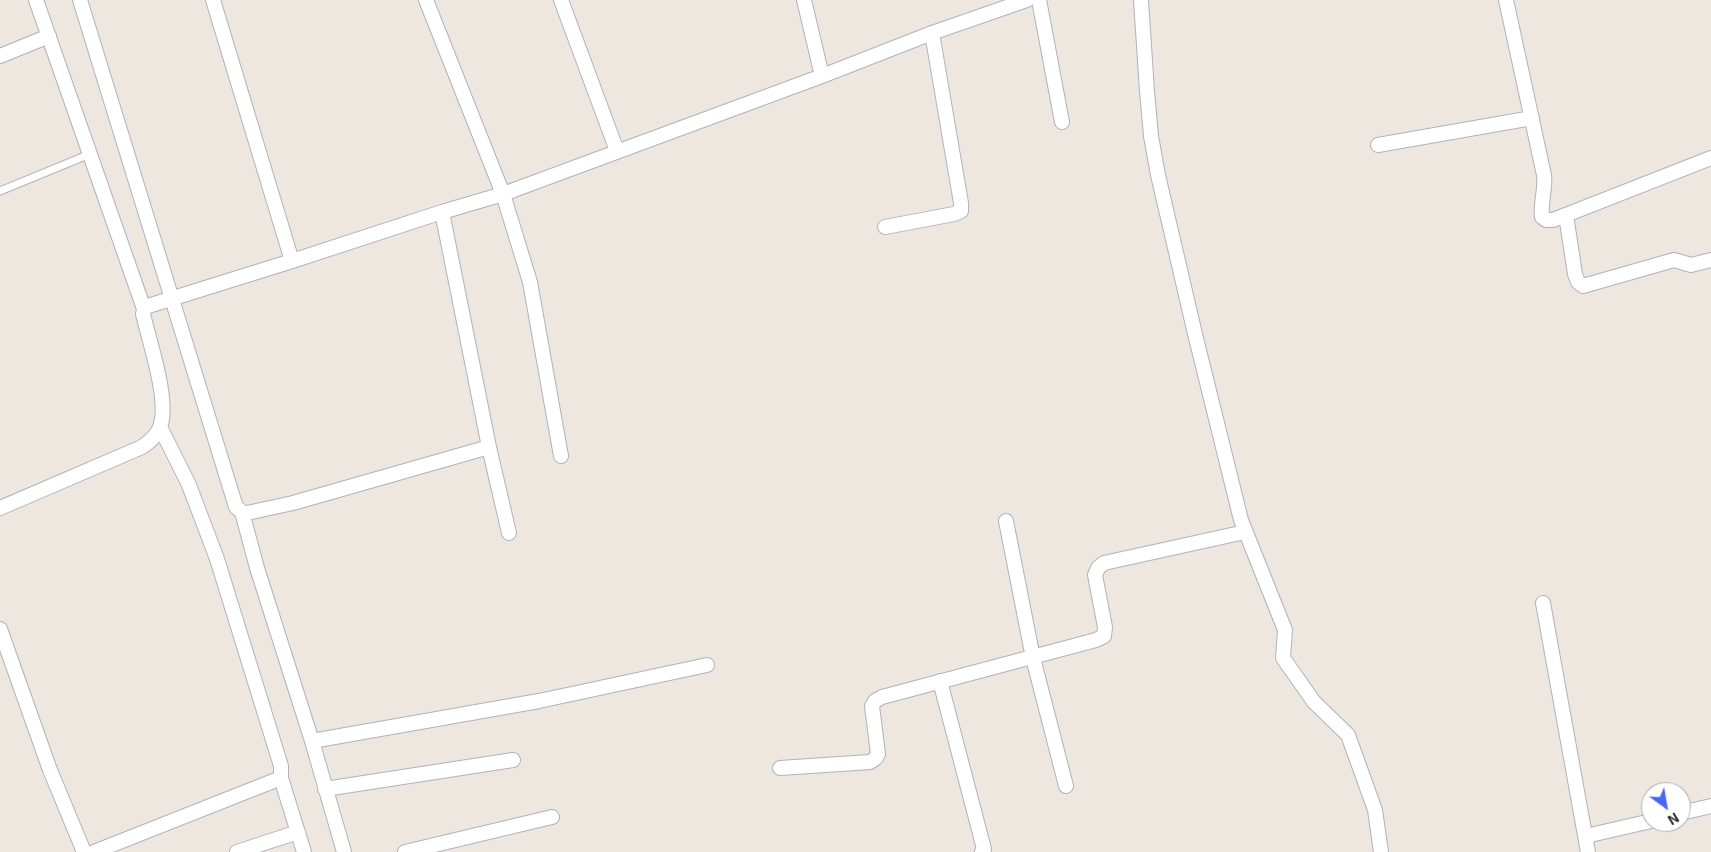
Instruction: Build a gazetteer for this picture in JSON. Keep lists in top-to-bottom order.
{
  "north": "bottom right"
}
